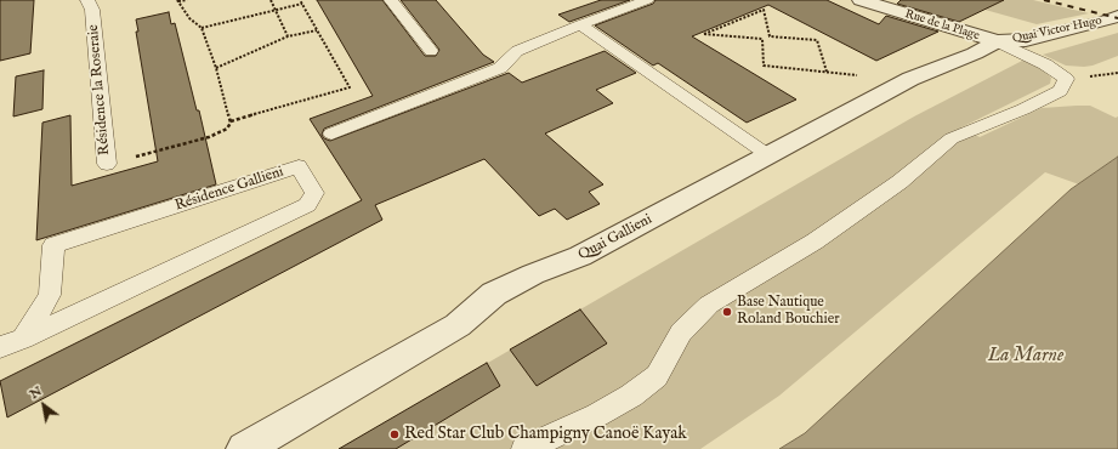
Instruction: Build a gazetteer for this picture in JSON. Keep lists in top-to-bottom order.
{
  "streets": {
    "street": ["Rue de la Plage", "Quai Victor Hugo", "Quai Gallieni"],
    "lane": ["Résidence la Roseraie", "Résidence Gallieni"]
  },
  "crossings": [
    ["Rue de la Plage", "Quai Victor Hugo"],
    ["Rue de la Plage", "Quai Gallieni"],
    ["Quai Victor Hugo", "Quai Gallieni"]
  ],
  "water": ["La Marne"],
  "places": ["Base Nautique Roland Bouchier", "Red Star Club Champigny Canoë Kayak"],
  "north": "top left"
}
